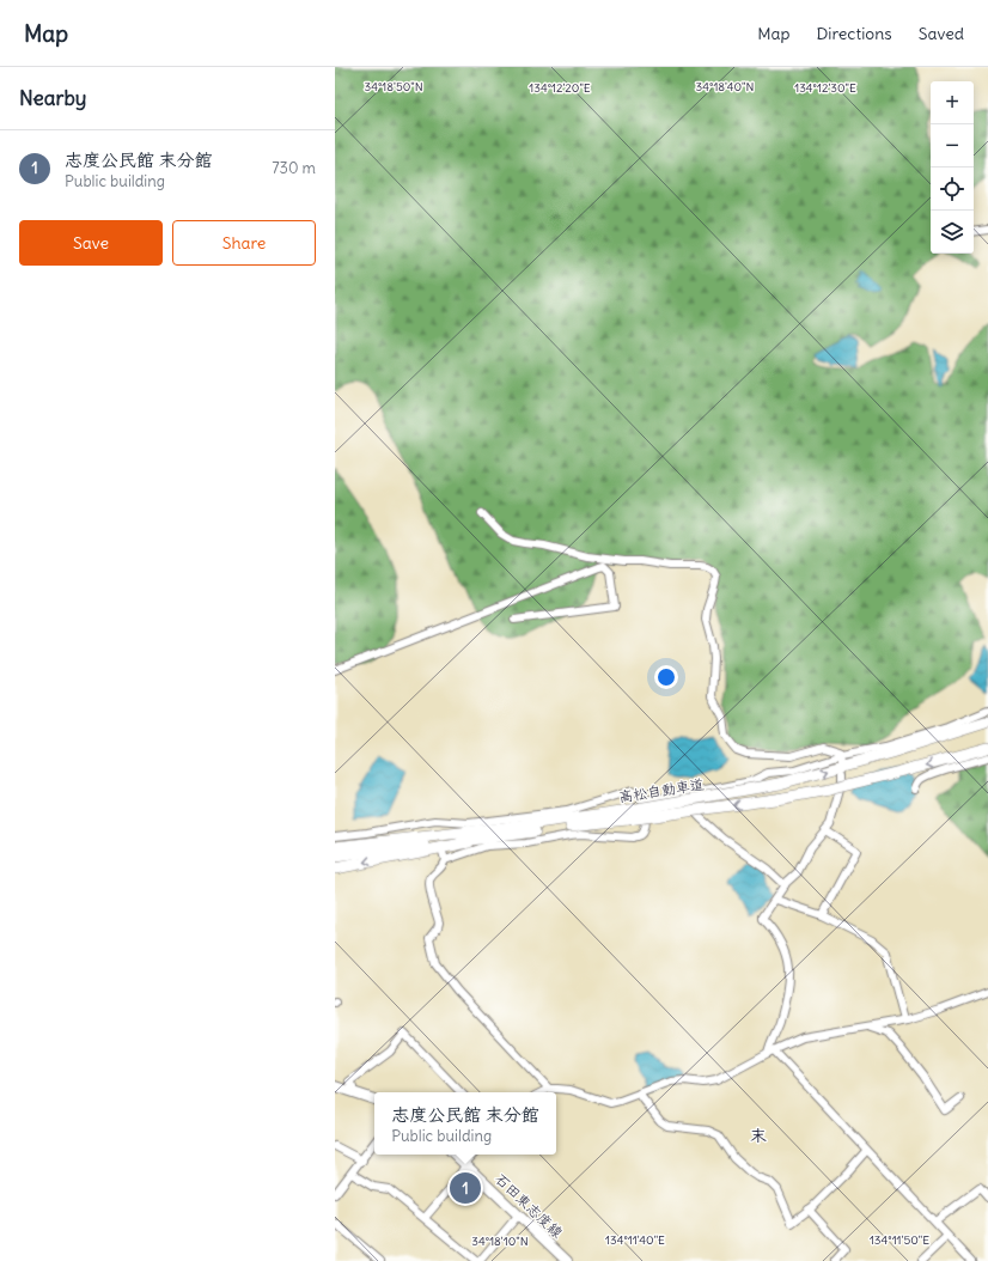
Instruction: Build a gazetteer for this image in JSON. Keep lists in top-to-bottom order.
{
  "streets": {
    "highway": ["高松自動車道"],
    "main road": ["石田東志度線"]
  },
  "districts": ["末"],
  "page": {
    "header": "Map",
    "nav": ["Map", "Directions", "Saved"],
    "heading": "Nearby",
    "map_buttons": ["+", "−"],
    "list": [
      {
        "mark": "1",
        "name": "志度公民館 末分館",
        "note": "Public building",
        "value": "730 m"
      }
    ],
    "buttons": ["Save", "Share"],
    "popup": ["志度公民館 末分館", "Public building"],
    "pins": "1"
  },
  "coordinates": [
    "34°18'50\"N",
    "34°18'40\"N",
    "134°12'20\"E",
    "134°12'30\"E",
    "134°11'40\"E",
    "134°11'50\"E",
    "34°18'10\"N"
  ]
}
